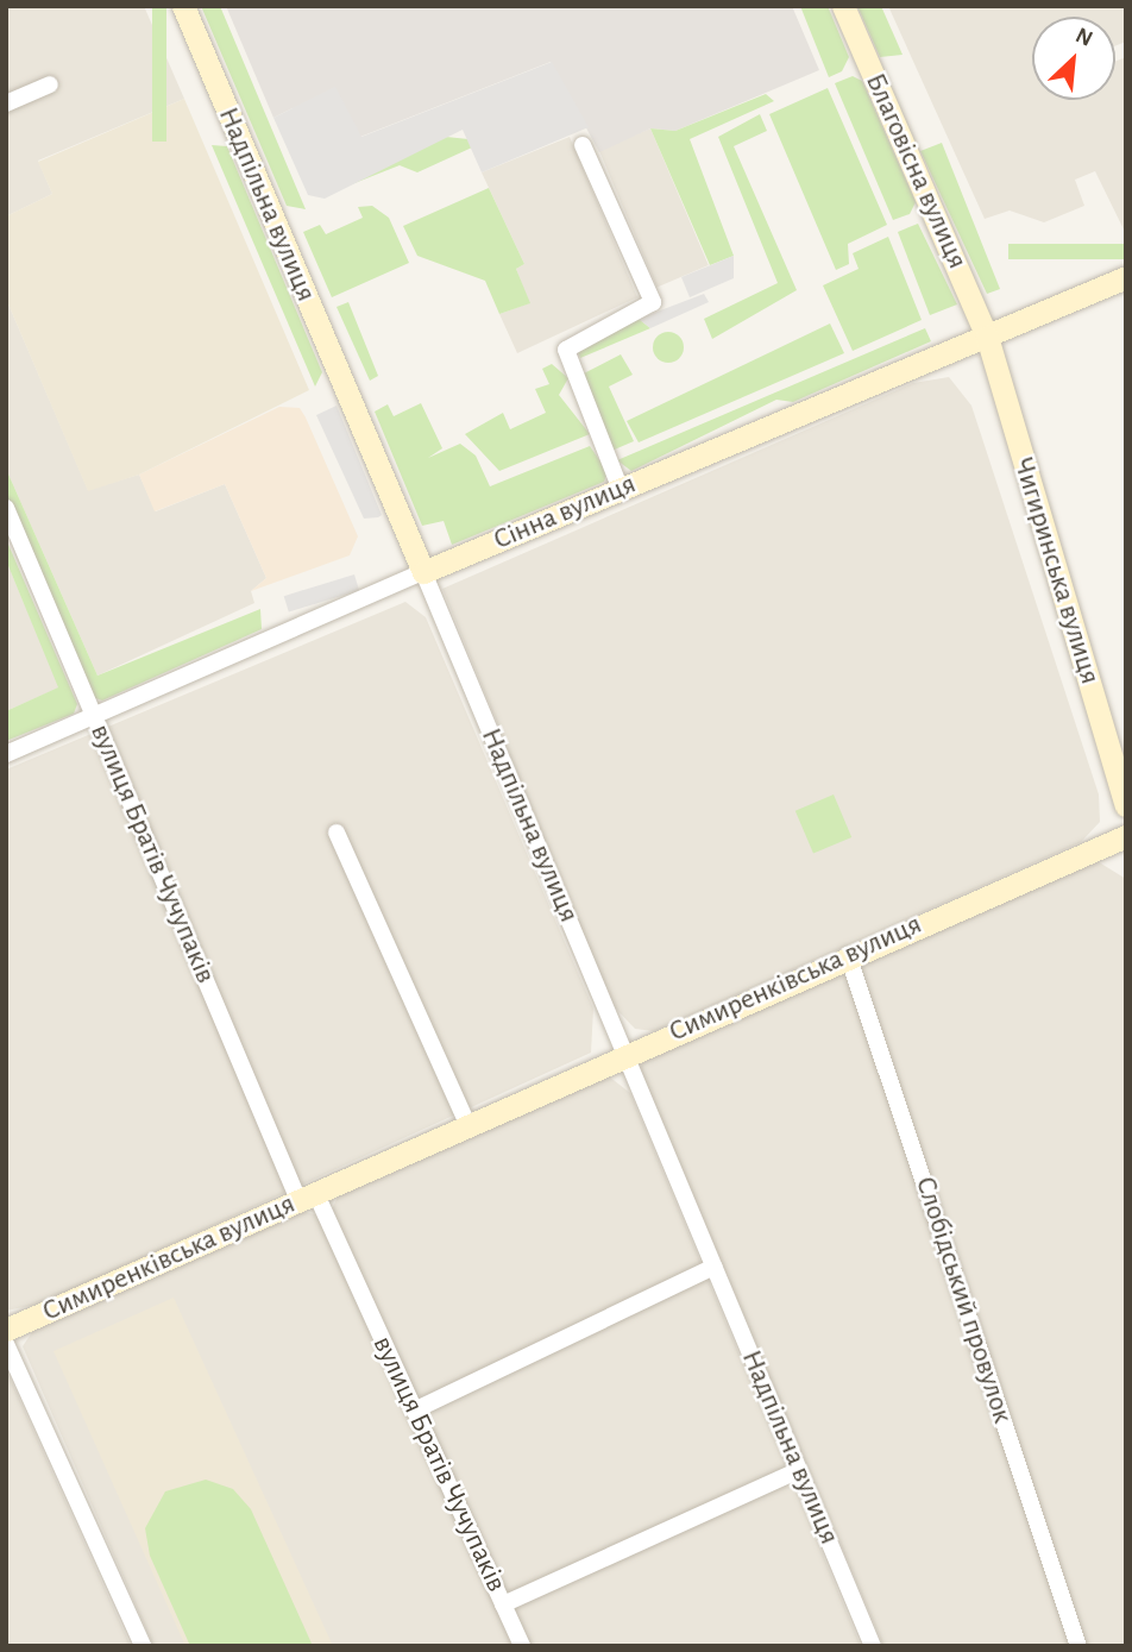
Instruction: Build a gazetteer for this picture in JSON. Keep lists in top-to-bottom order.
{
  "streets": {
    "main road": [
      "Благовісна вулиця",
      "Надпільна вулиця",
      "Сінна вулиця",
      "Чигиринська вулиця",
      "Симиренківська вулиця"
    ],
    "street": ["вулиця Братів Чучупаків", "Слобідський провулок"]
  },
  "crossings": [
    ["Благовісна вулиця", "Сінна вулиця"],
    ["Благовісна вулиця", "Чигиринська вулиця"],
    ["Надпільна вулиця", "Сінна вулиця"],
    ["Надпільна вулиця", "Симиренківська вулиця"],
    ["Сінна вулиця", "Чигиринська вулиця"],
    ["Сінна вулиця", "вулиця Братів Чучупаків"],
    ["вулиця Братів Чучупаків", "Симиренківська вулиця"],
    ["Симиренківська вулиця", "Слобідський провулок"]
  ],
  "north": "top right"
}
